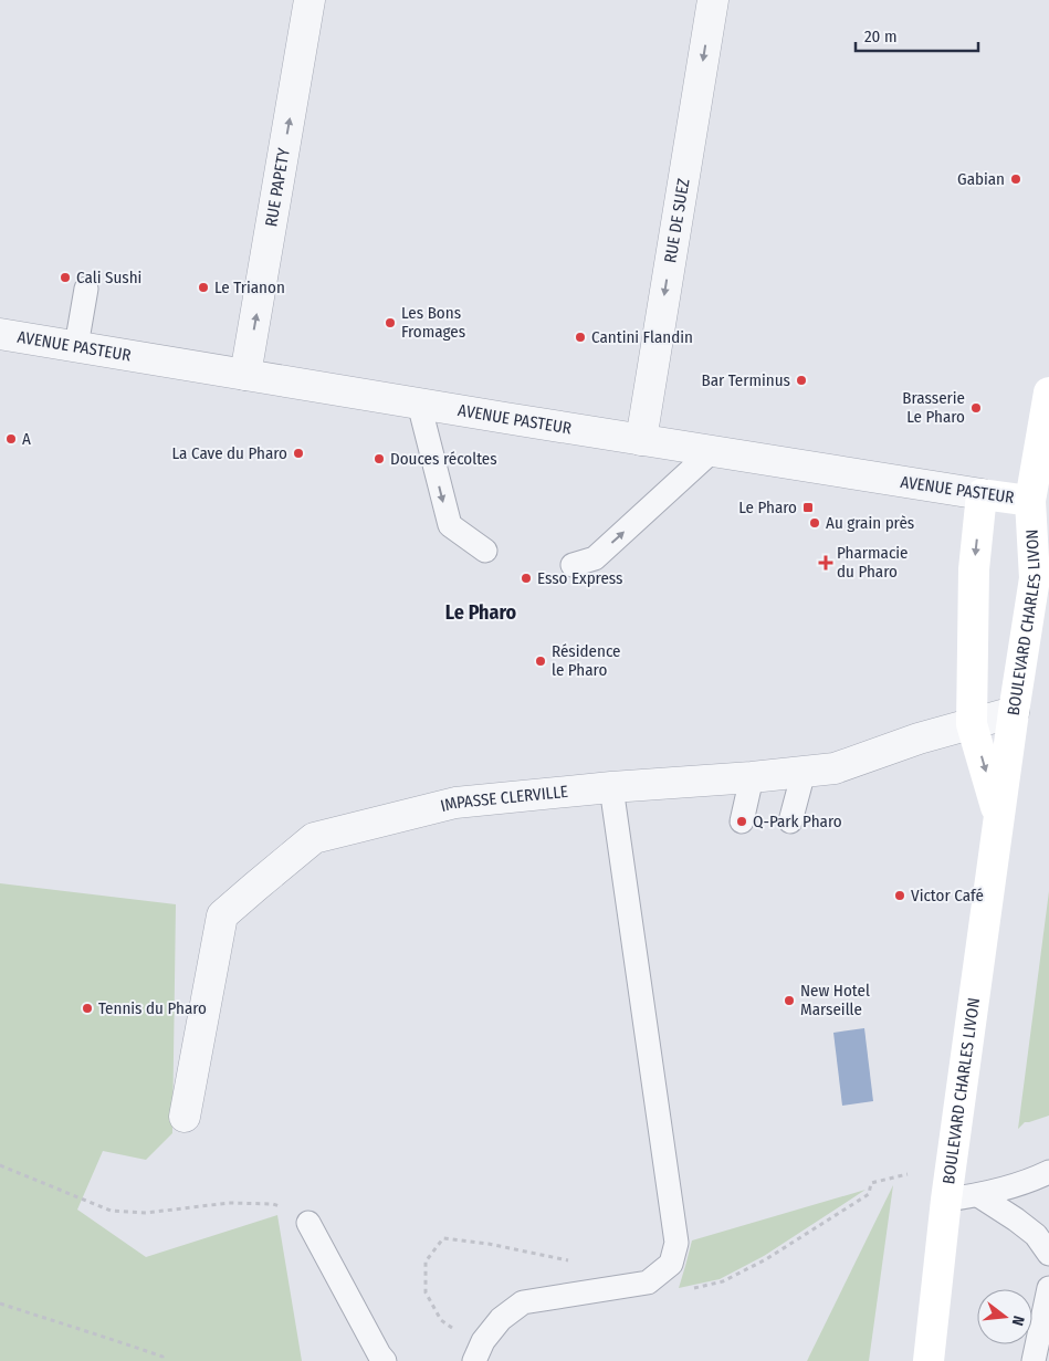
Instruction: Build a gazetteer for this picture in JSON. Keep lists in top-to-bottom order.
{
  "streets": {
    "main road": ["AVENUE PASTEUR", "BOULEVARD CHARLES LIVON"],
    "street": ["RUE PAPETY", "RUE DE SUEZ", "IMPASSE CLERVILLE"]
  },
  "crossings": [
    ["RUE PAPETY", "AVENUE PASTEUR"],
    ["RUE DE SUEZ", "AVENUE PASTEUR"],
    ["AVENUE PASTEUR", "BOULEVARD CHARLES LIVON"],
    ["BOULEVARD CHARLES LIVON", "IMPASSE CLERVILLE"]
  ],
  "one_way": ["RUE PAPETY", "RUE DE SUEZ"],
  "districts": ["Le Pharo"],
  "places": {
    "other": [
      "Gabian",
      "Cali Sushi",
      "Le Trianon",
      "Les Bons Fromages",
      "Cantini Flandin",
      "Bar Terminus",
      "Brasserie Le Pharo",
      "A",
      "La Cave du Pharo",
      "Douces récoltes",
      "Au grain près",
      "Esso Express",
      "Résidence le Pharo",
      "Q-Park Pharo",
      "Victor Café",
      "New Hotel Marseille",
      "Tennis du Pharo"
    ],
    "transit": ["Le Pharo"],
    "health": ["Pharmacie du Pharo"]
  },
  "scale_bar": "20 m",
  "north": "right"
}
